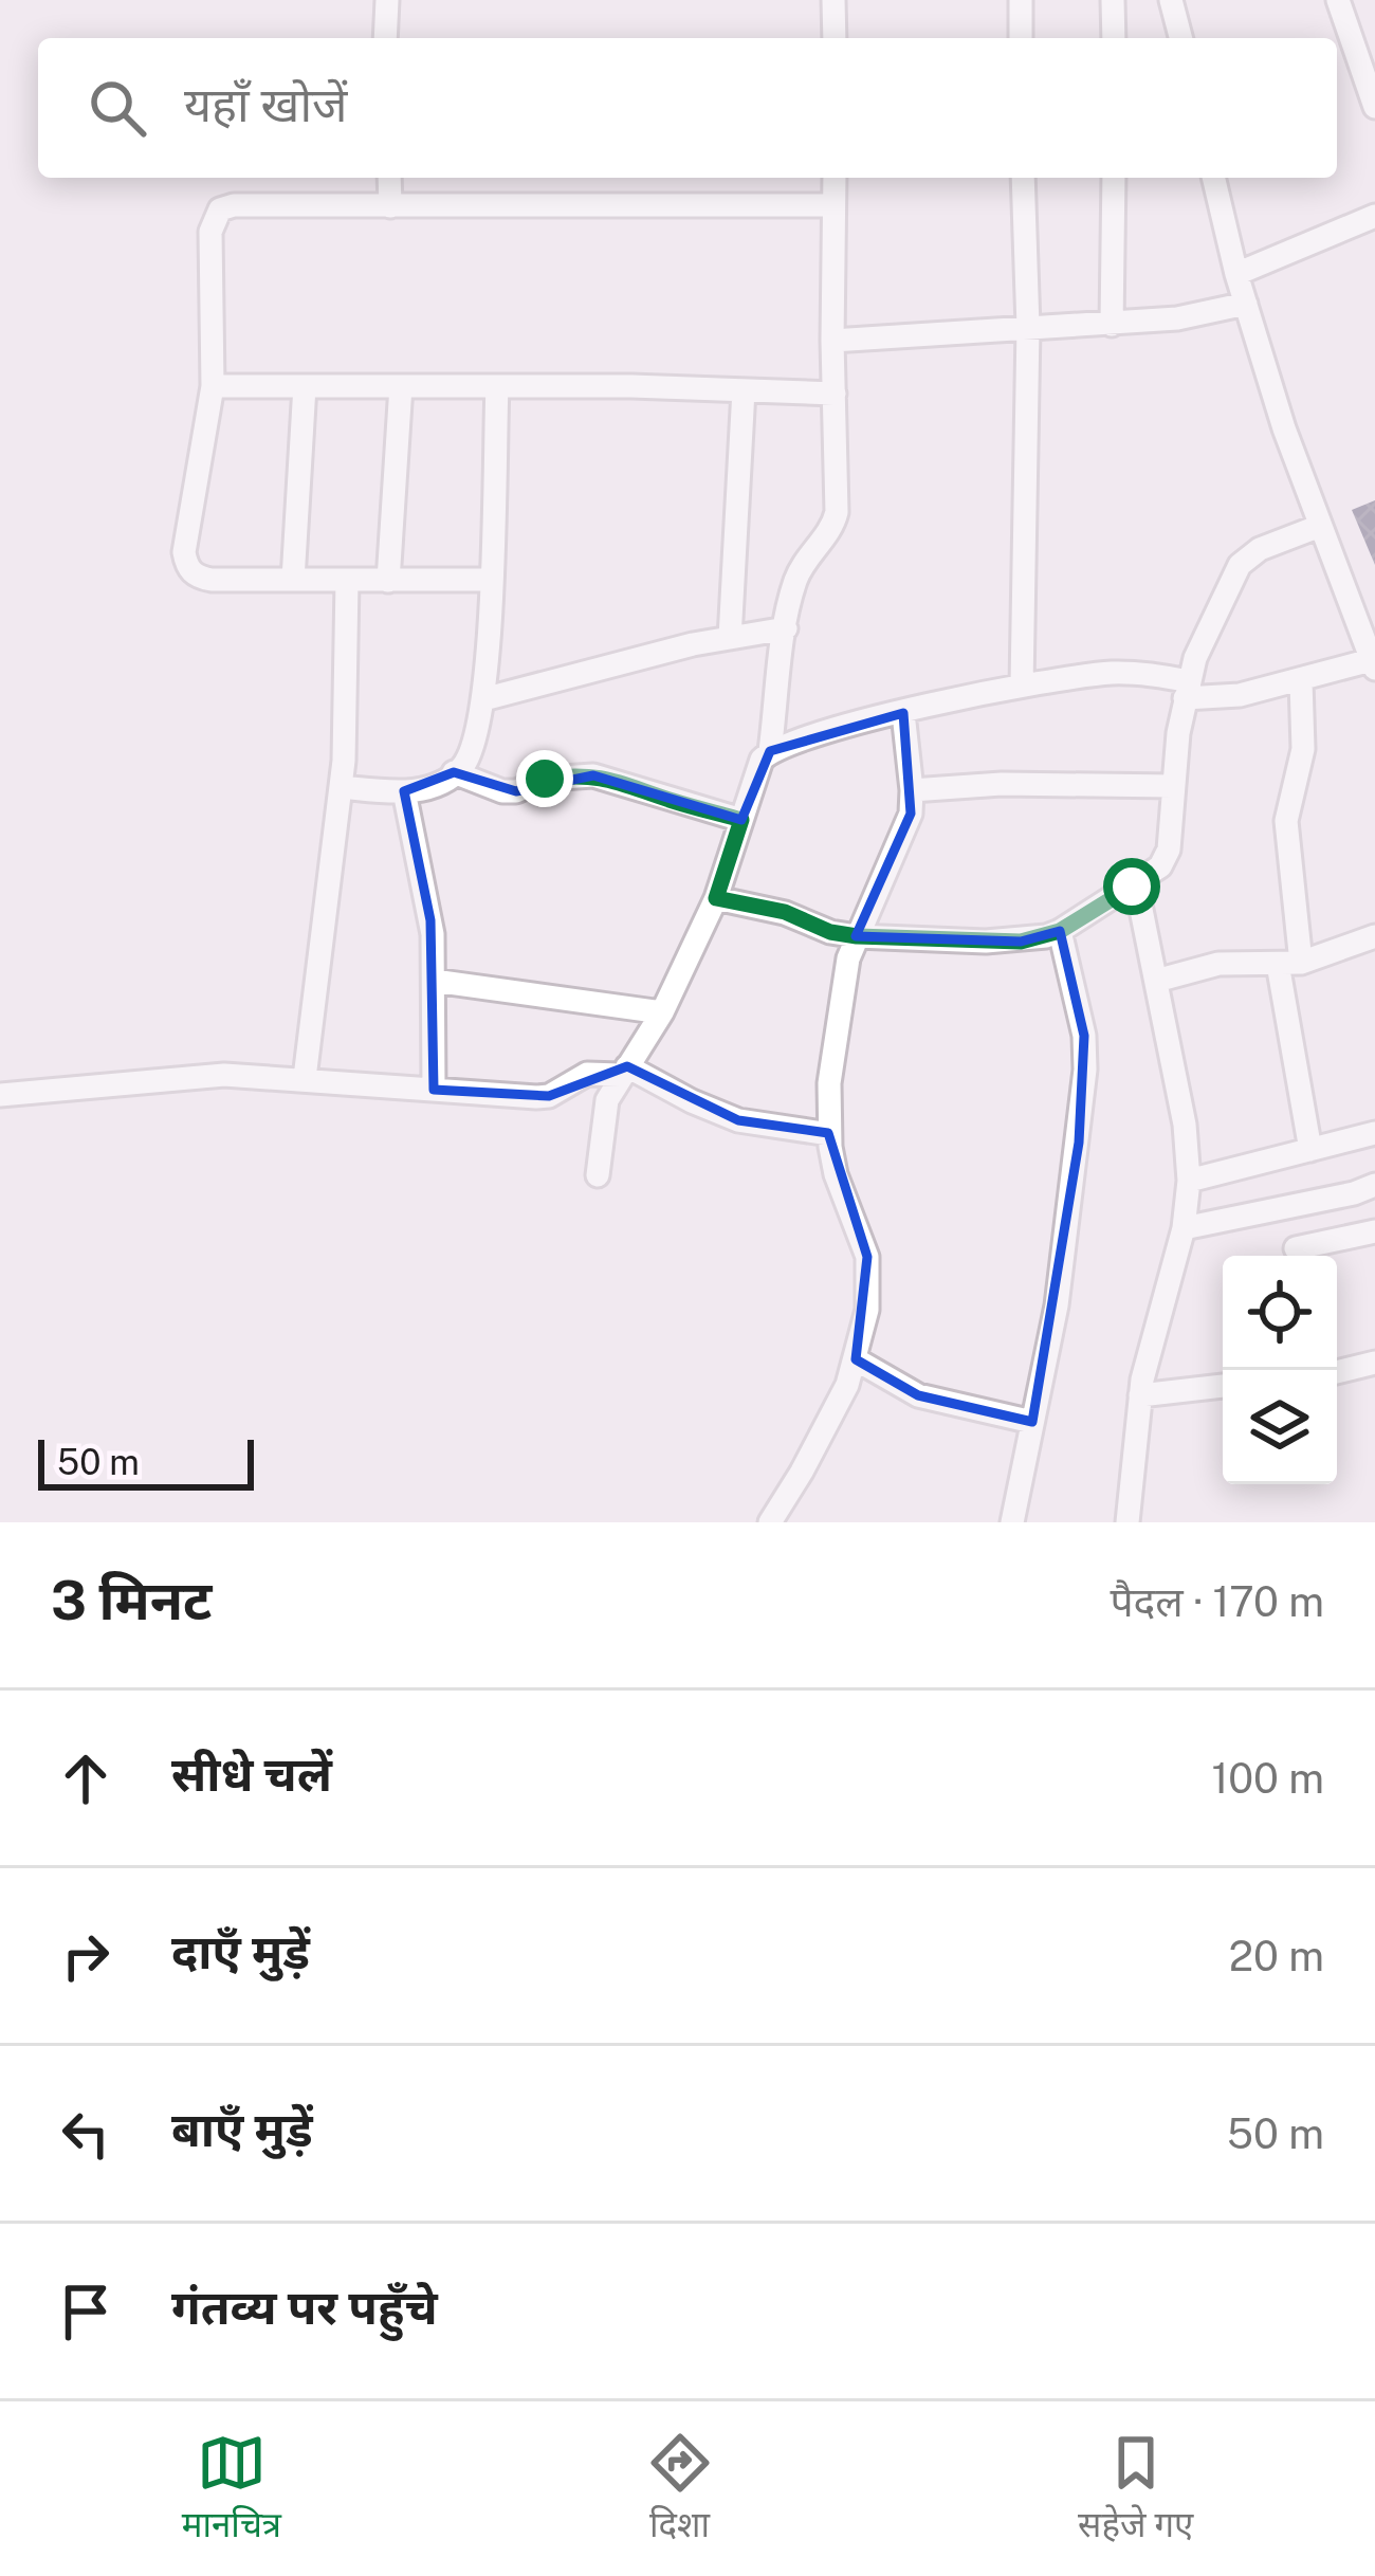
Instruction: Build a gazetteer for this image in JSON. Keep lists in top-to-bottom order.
{
  "scale_bar": "50 m",
  "page": {
    "search": "यहाँ खोजें",
    "scale": "50 m",
    "heading": ["3 मिनट", "पैदल · 170 m"],
    "list": [
      ["सीधे चलें", "100 m"],
      ["दाएँ मुड़ें", "20 m"],
      ["बाएँ मुड़ें", "50 m"],
      "गंतव्य पर पहुँचे"
    ],
    "nav": ["मानचित्र", "दिशा", "सहेजे गए"]
  }
}
